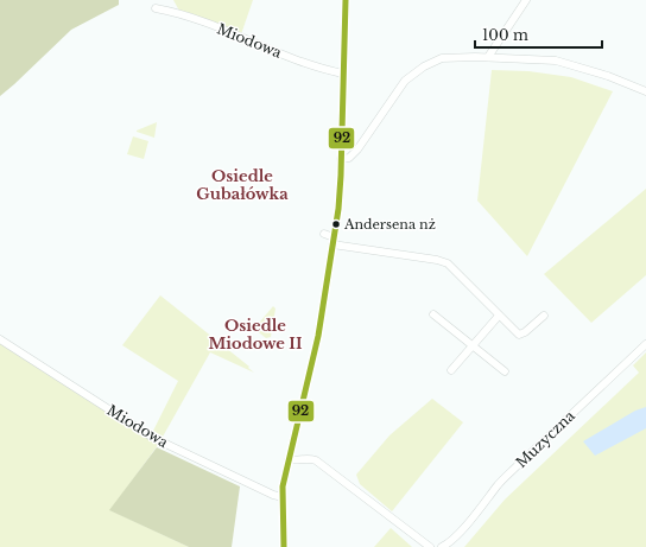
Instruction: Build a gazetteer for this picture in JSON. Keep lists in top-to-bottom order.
{
  "streets": {
    "street": ["Miodowa", "Muzyczna"]
  },
  "districts": ["Osiedle Gubałówka", "Osiedle Miodowe II"],
  "places": ["Andersena nż"],
  "lines": ["transit line 92"],
  "scale_bar": "100 m"
}
